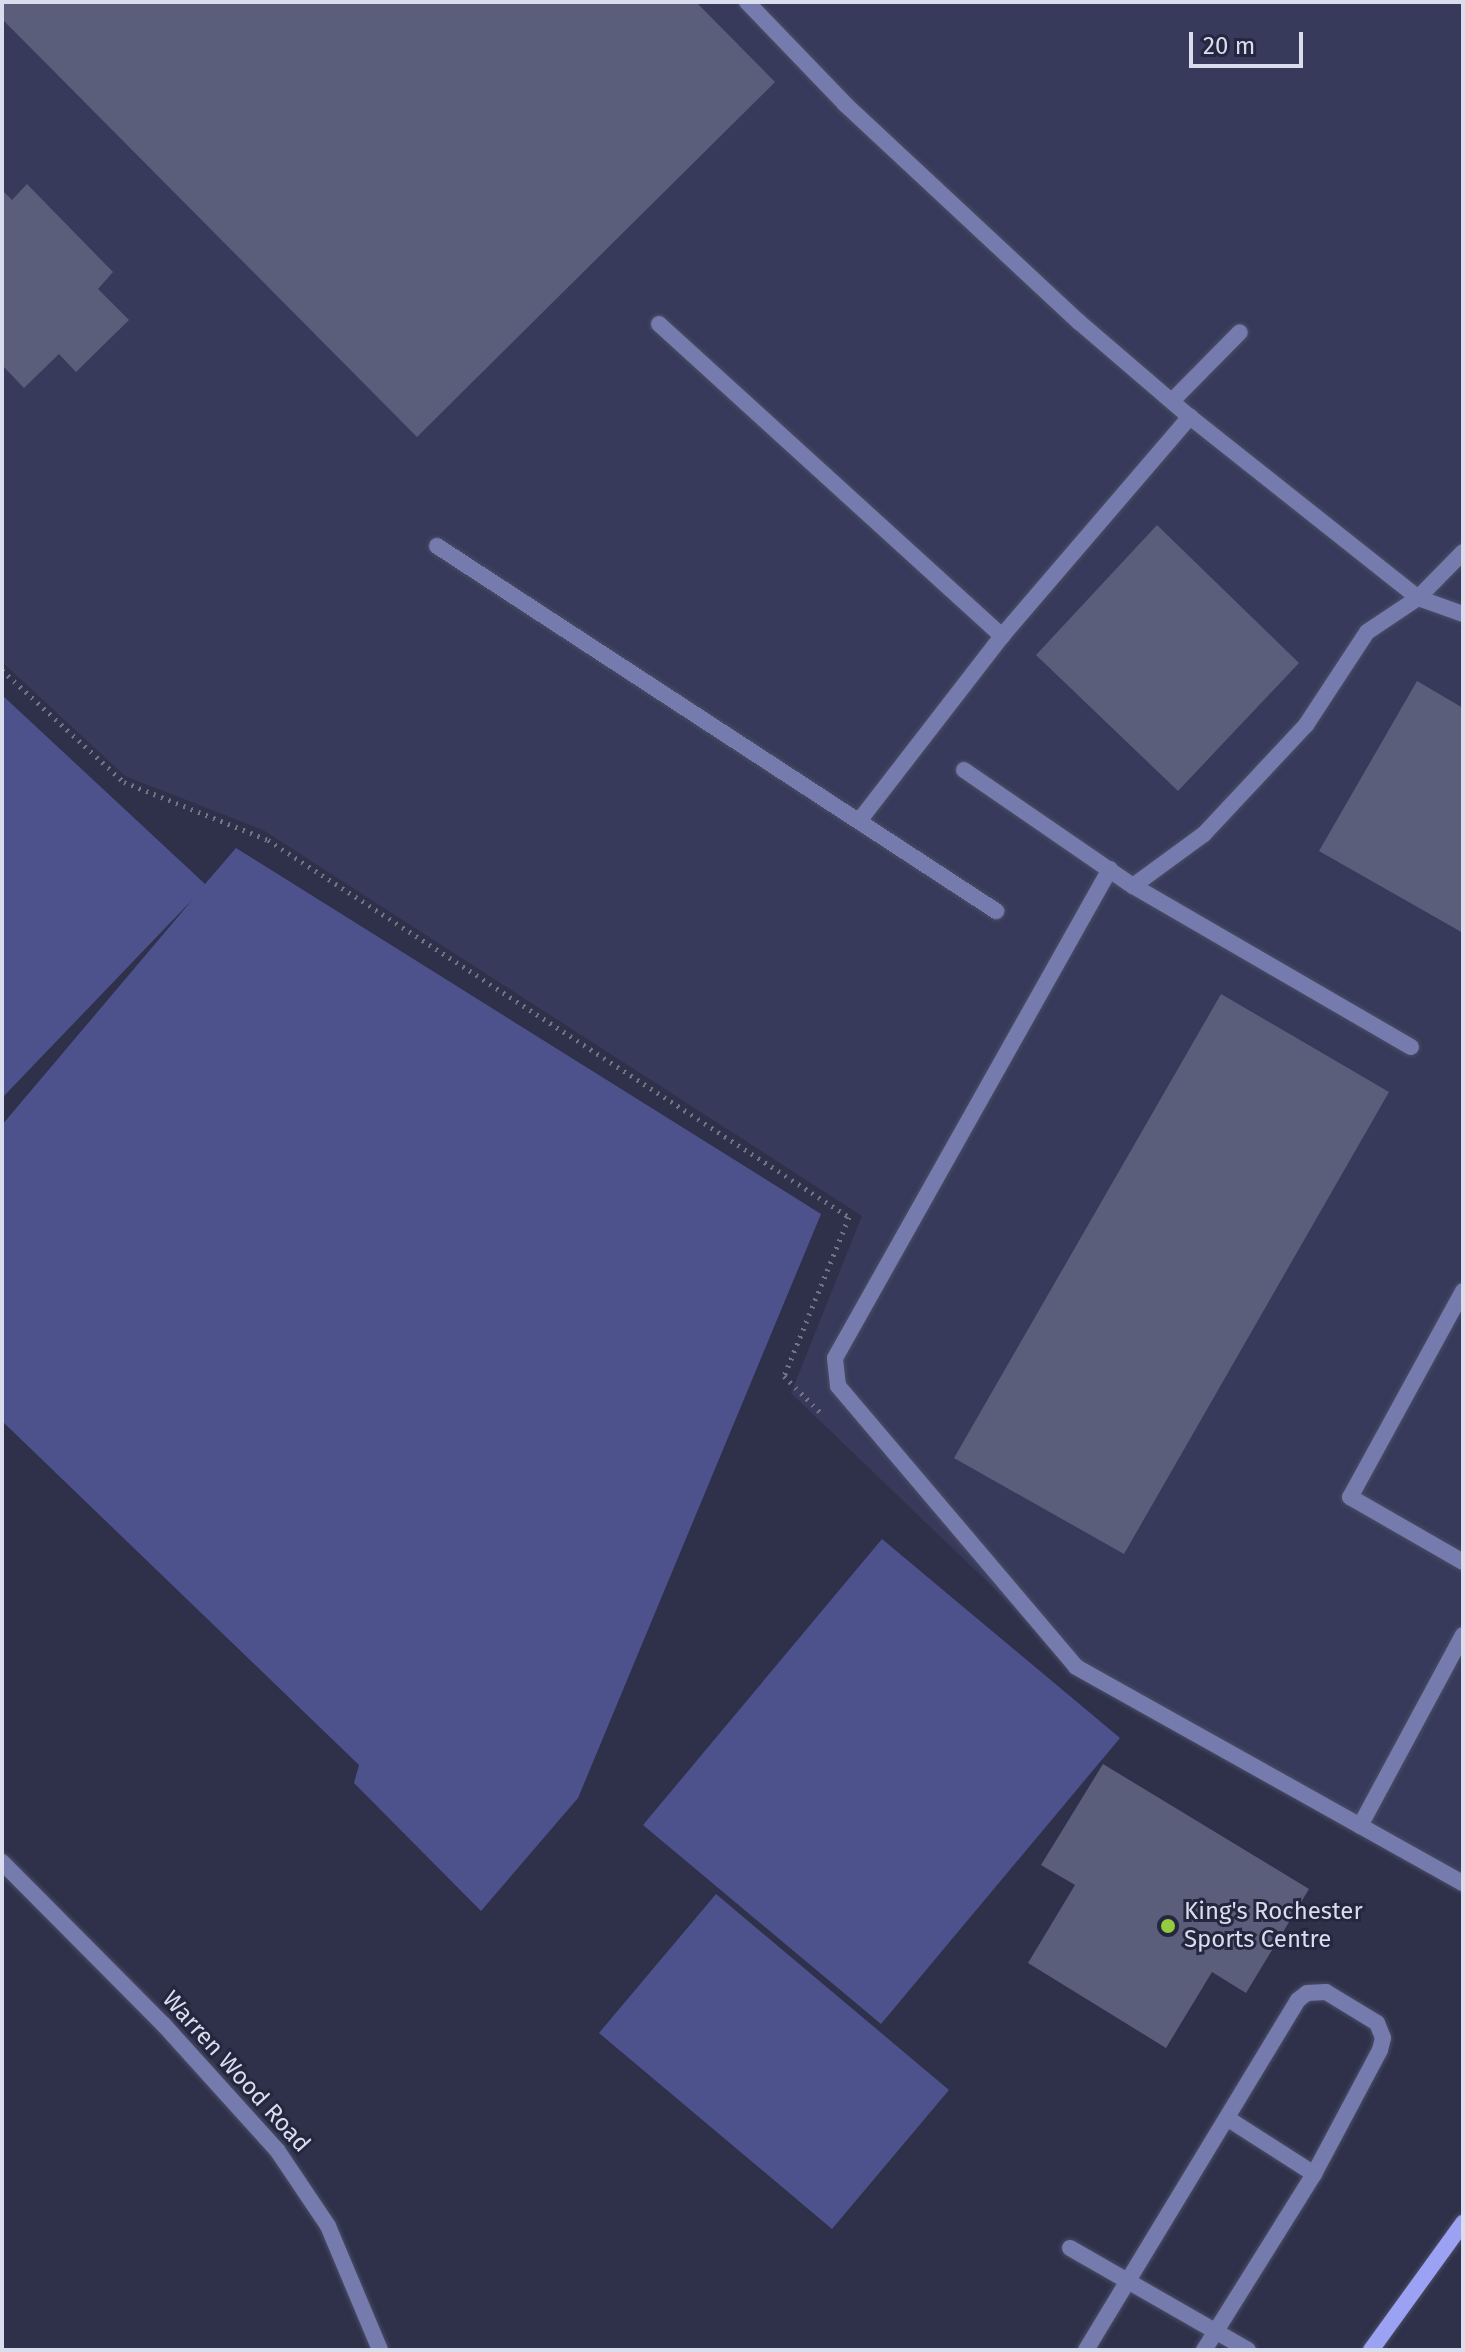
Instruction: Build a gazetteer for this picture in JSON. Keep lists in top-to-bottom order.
{
  "streets": {
    "street": ["Warren Wood Road"]
  },
  "places": ["King's Rochester Sports Centre"],
  "scale_bar": "20 m"
}
